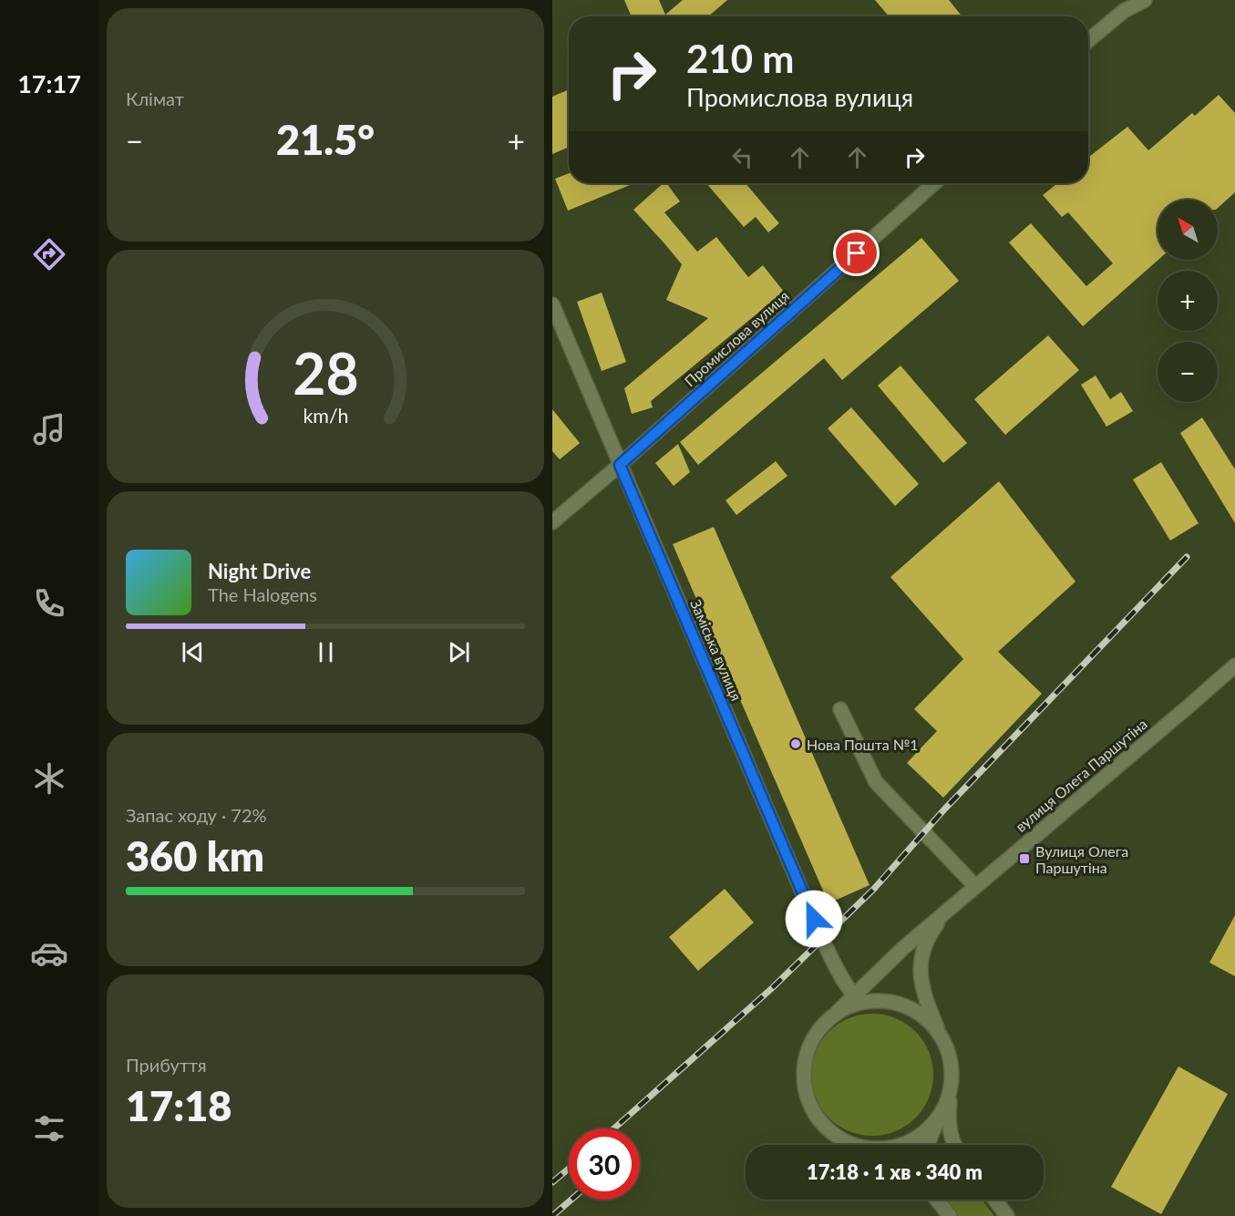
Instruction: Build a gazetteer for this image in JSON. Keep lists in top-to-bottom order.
{
  "streets": {
    "street": ["Промислова вулиця", "Заміська вулиця", "вулиця Олега Паршутіна"]
  },
  "crossings": [
    ["Промислова вулиця", "Заміська вулиця"],
    ["Заміська вулиця", "вулиця Олега Паршутіна"]
  ],
  "places": {
    "other": ["Нова Пошта №1"],
    "transit": ["Вулиця Олега Паршутіна"]
  },
  "north": "top left",
  "page": {
    "tabs": "17:17",
    "tile": [
      "Клімат",
      ["Запас ходу · 72%", "360 km"],
      ["Прибуття", "17:18"]
    ],
    "turn": ["210 m", "Промислова вулиця"],
    "heat": ["−", "21.5°", "+"],
    "map_buttons": ["+", "−"],
    "song": ["Night Drive", "The Halogens"],
    "limit": "30",
    "trip": "17:18 · 1 хв · 340 m",
    "gauge": ["28", "km/h"]
  }
}
